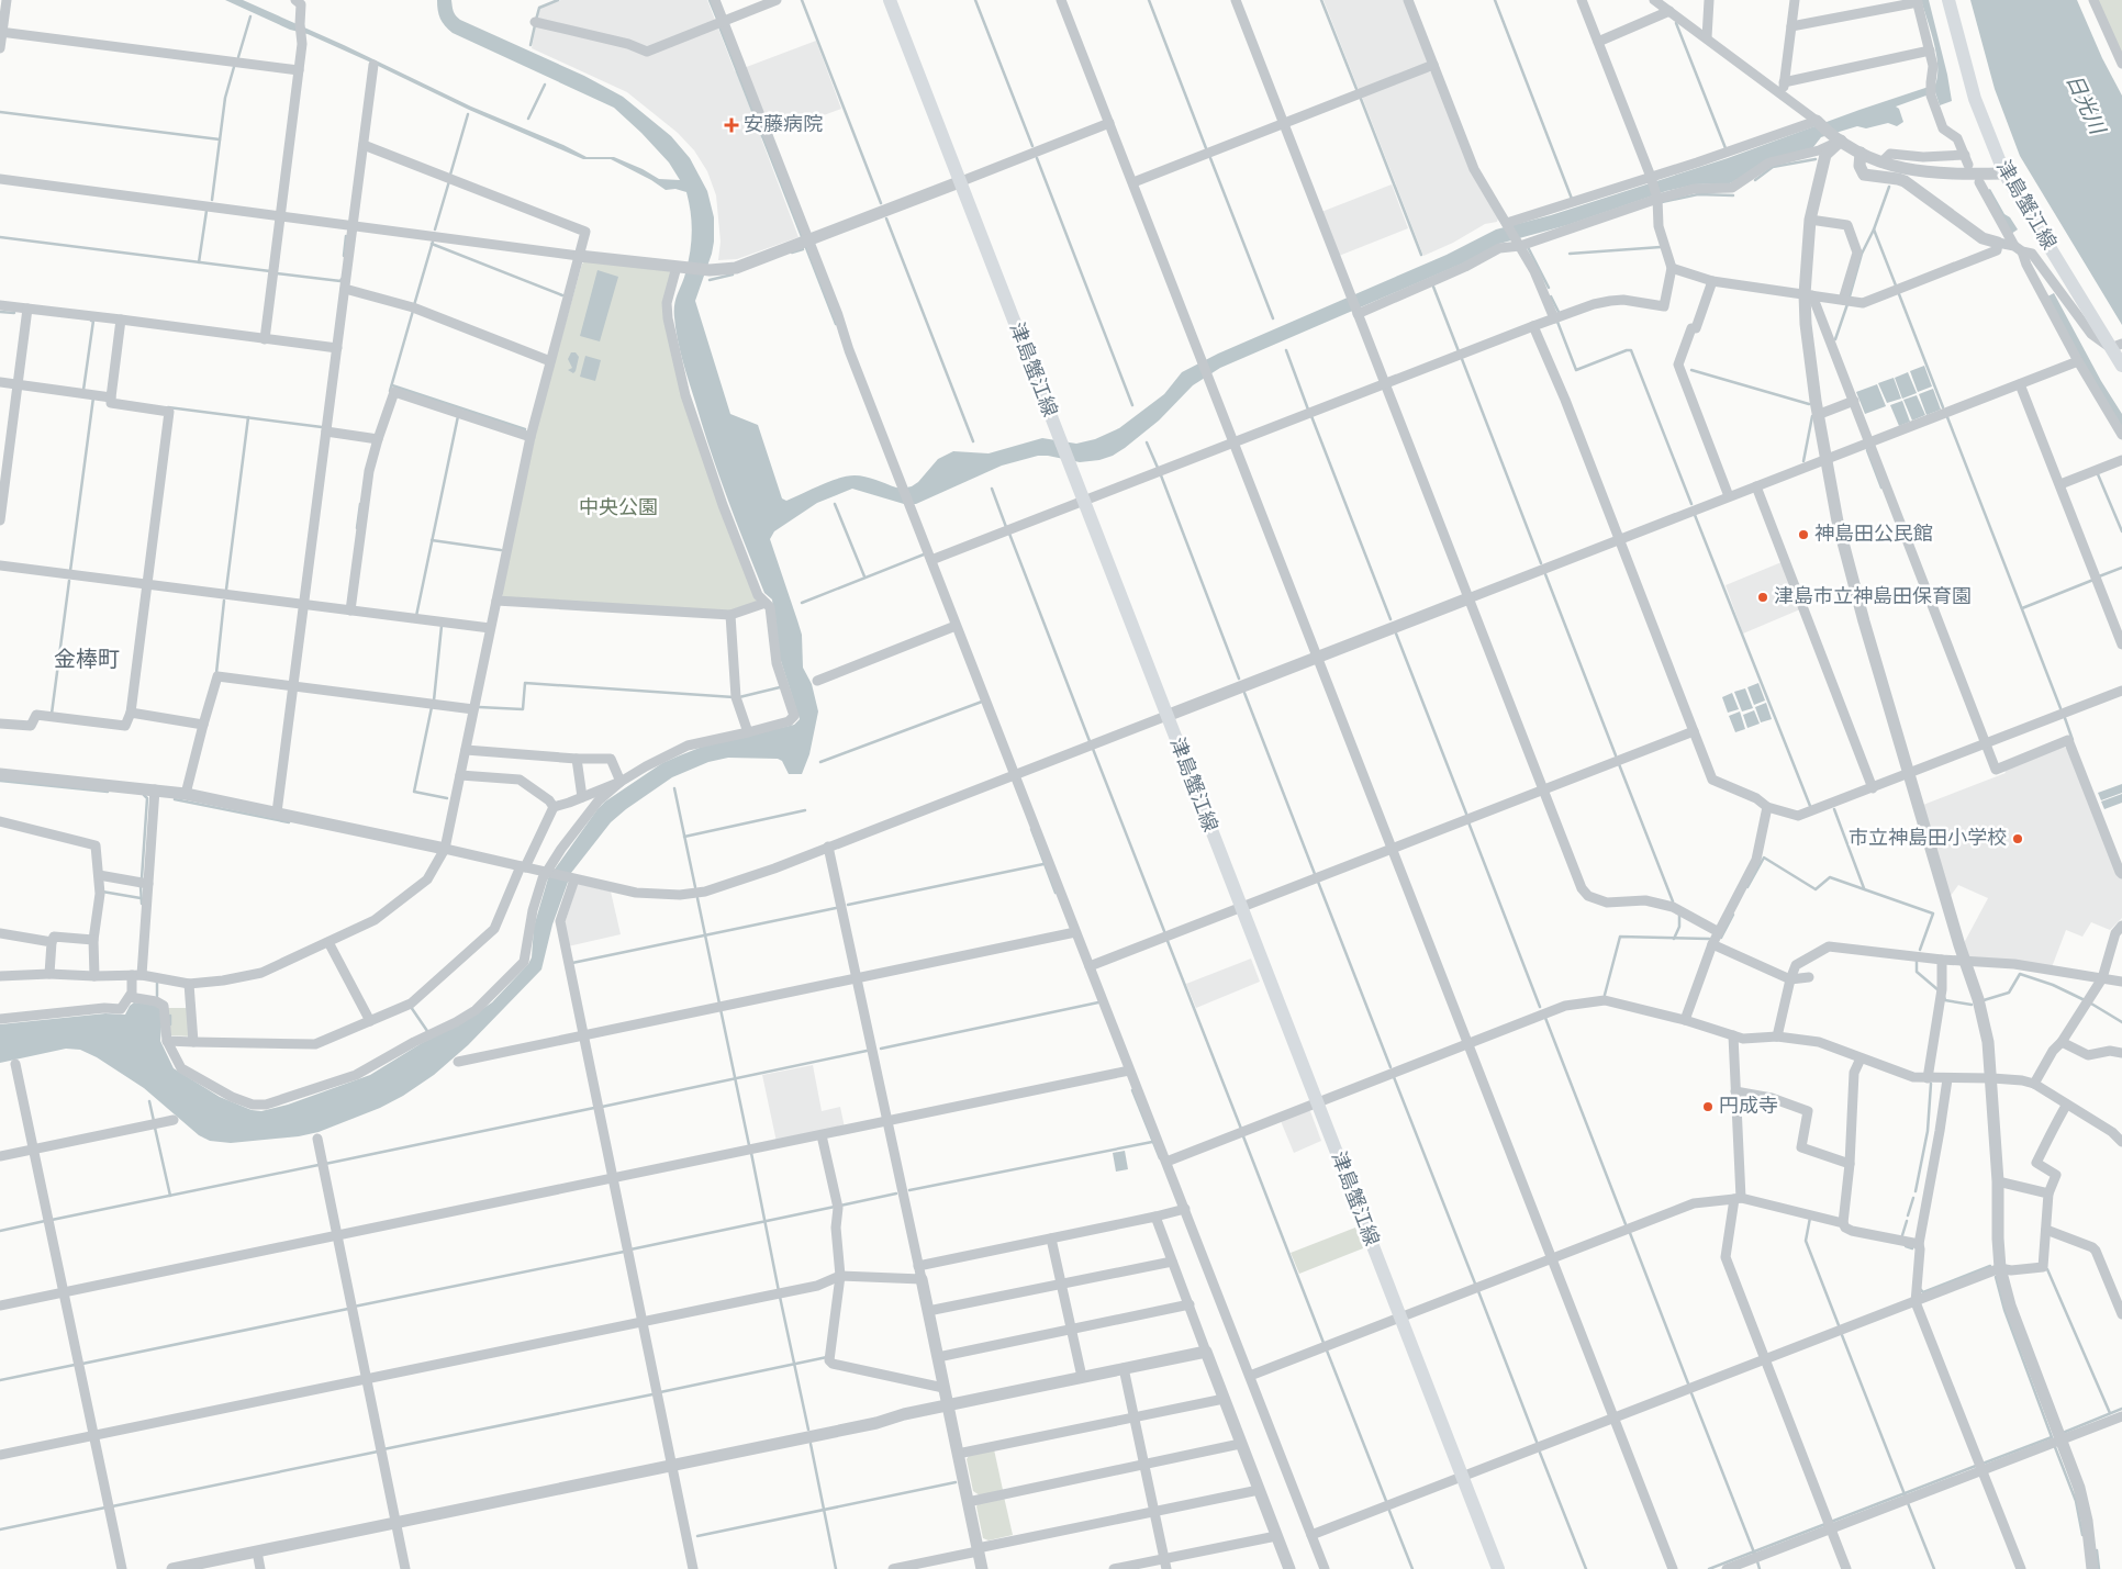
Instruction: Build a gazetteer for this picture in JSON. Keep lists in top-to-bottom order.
{
  "streets": {
    "main road": ["津島蟹江線"]
  },
  "districts": ["金棒町"],
  "water": ["日光川"],
  "parks": ["中央公園"],
  "places": {
    "health": ["安藤病院"],
    "other": [
      "神島田公民館",
      "津島市立神島田保育園",
      "市立神島田小学校",
      "円成寺"
    ]
  }
}
